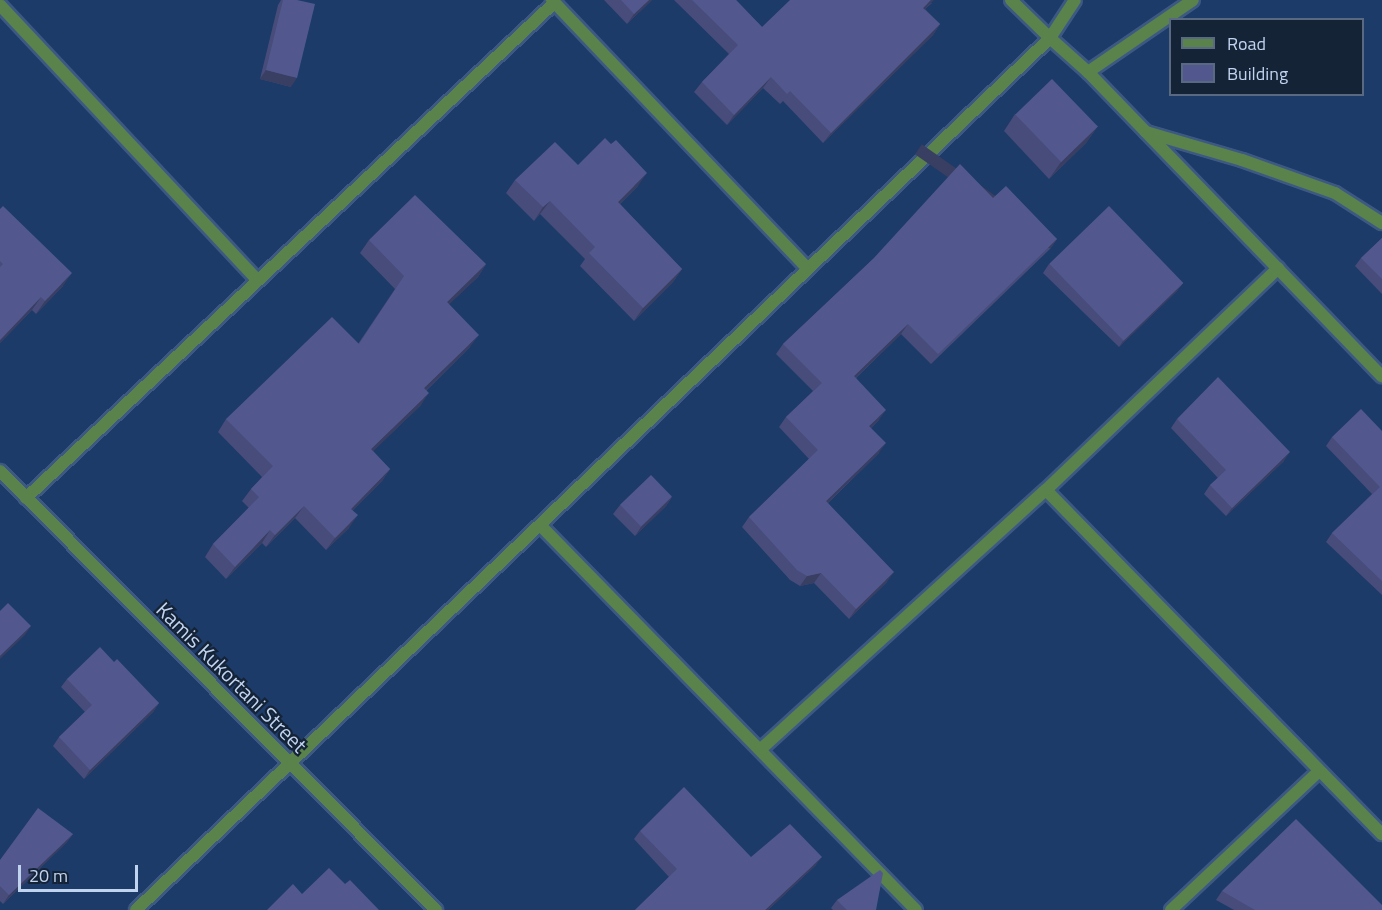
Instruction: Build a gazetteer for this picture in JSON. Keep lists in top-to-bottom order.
{
  "streets": {
    "street": ["Kamis Kukortani Street"]
  },
  "legend": ["Road", "Building"],
  "scale_bar": "20 m"
}
